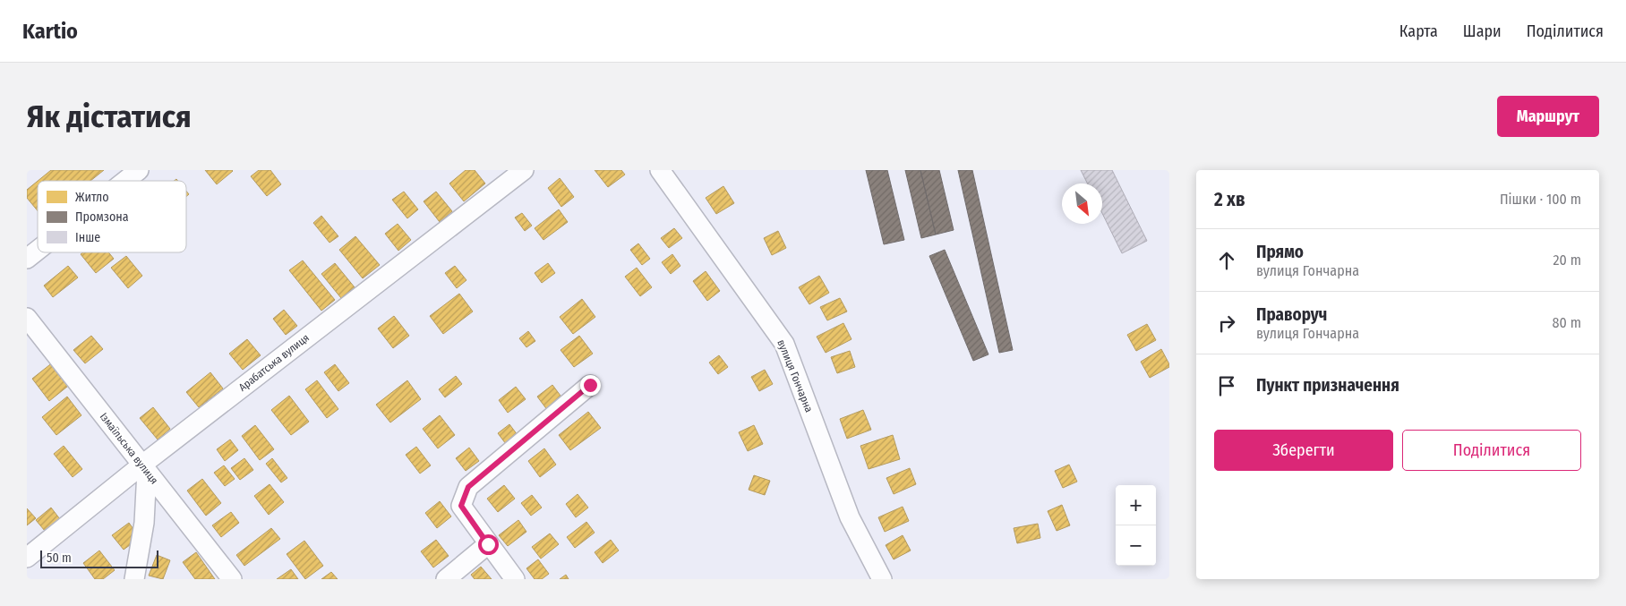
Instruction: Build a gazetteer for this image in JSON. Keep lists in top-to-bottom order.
{
  "streets": {
    "street": ["Арабатська вулиця", "вулиця Гончарна", "Ізмаїльська вулиця"]
  },
  "crossings": [
    ["Арабатська вулиця", "Ізмаїльська вулиця"]
  ],
  "legend": ["Житло", "Промзона", "Інше"],
  "scale_bar": "50 m",
  "north": "bottom right",
  "page": {
    "header": "Kartio",
    "nav": ["Карта", "Шари", "Поділитися"],
    "buttons": [
      "Маршрут",
      ["Зберегти", "Поділитися"]
    ],
    "title": "Як дістатися",
    "heading": ["2 хв", "Пішки · 100 m"],
    "list": [
      ["Прямо", "вулиця Гончарна", "20 m"],
      ["Праворуч", "вулиця Гончарна", "80 m"],
      "Пункт призначення"
    ],
    "map_buttons": ["+", "−"],
    "scale": "50 m"
  }
}
